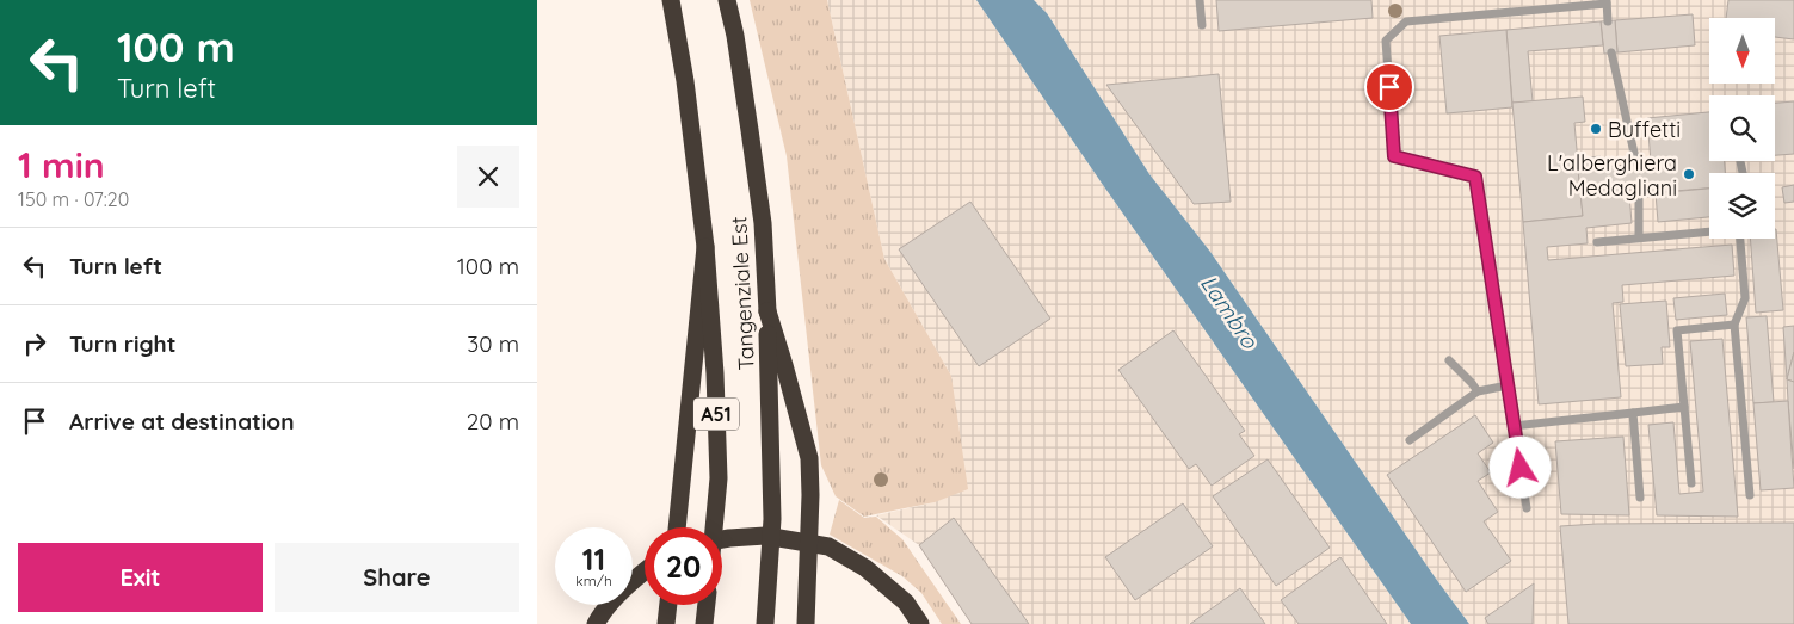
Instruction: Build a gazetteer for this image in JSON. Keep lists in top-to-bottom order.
{
  "streets": {
    "highway": ["Tangenziale Est", "A51"]
  },
  "water": ["Lambro"],
  "places": ["Buffetti", "L'alberghiera Medagliani"],
  "north": "bottom",
  "page": {
    "turn": ["100 m", "Turn left"],
    "heading": ["1 min", "150 m · 07:20"],
    "list": [
      {
        "name": "Turn left",
        "value": "100 m"
      },
      {
        "name": "Turn right",
        "value": "30 m"
      },
      {
        "name": "Arrive at destination",
        "value": "20 m"
      }
    ],
    "speed": "11 km/h",
    "limit": "20",
    "buttons": ["Exit", "Share"]
  }
}
